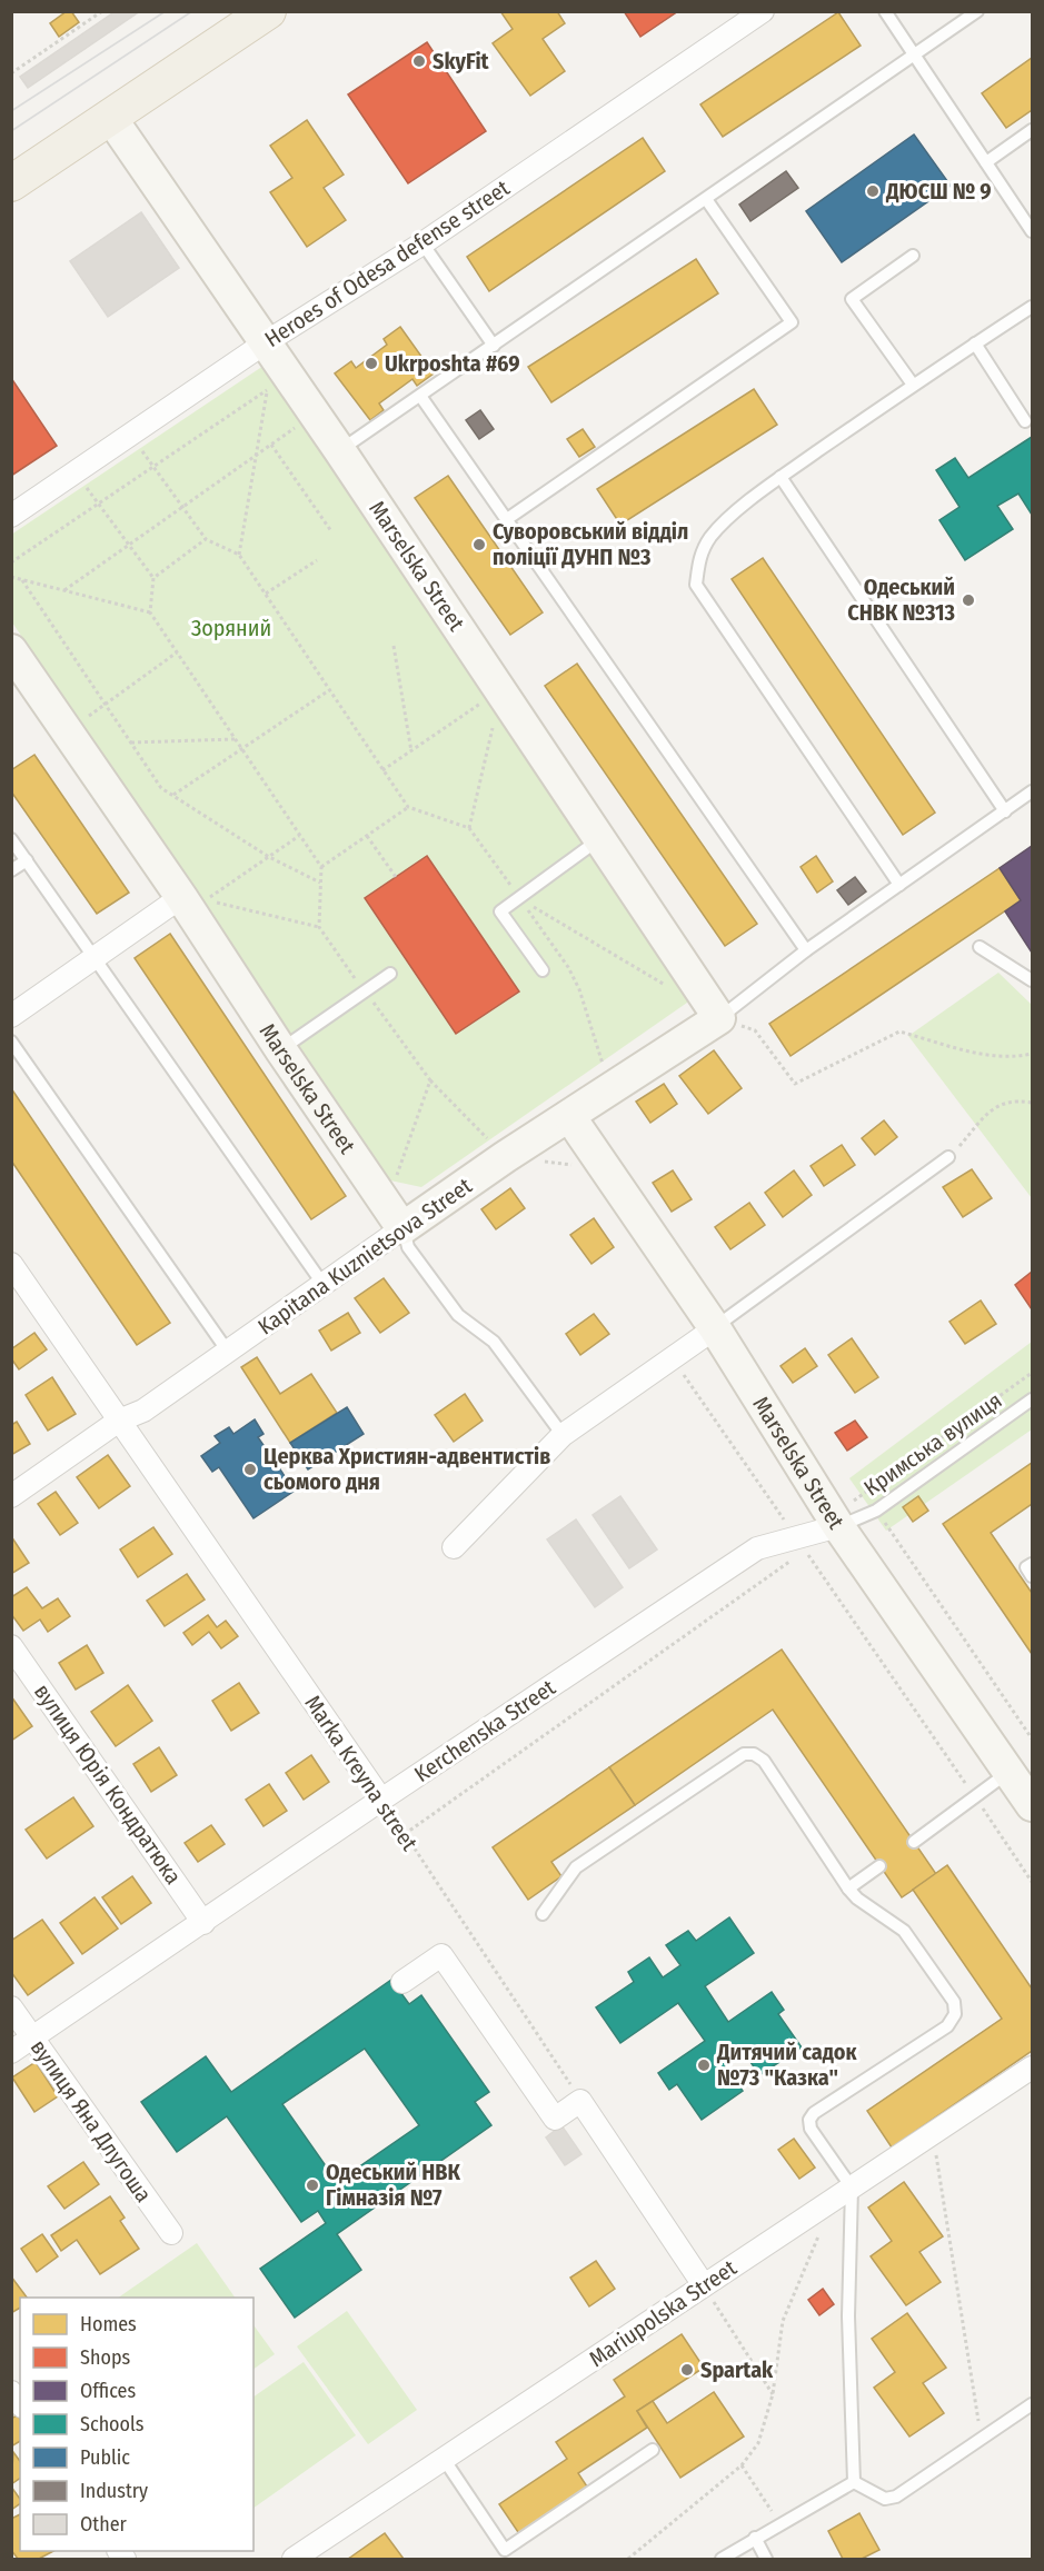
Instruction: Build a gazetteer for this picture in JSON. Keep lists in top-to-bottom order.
{
  "streets": {
    "street": [
      "Heroes of Odesa defense street",
      "Marselska Street",
      "Kapitana Kuznietsova Street",
      "Kerchenska Street",
      "Marka Kreyna street",
      "вулиця Юрія Кондратюка",
      "вулиця Яна Длугоша",
      "Mariupolska Street"
    ],
    "path": ["Кримська вулиця"]
  },
  "crossings": [
    ["Heroes of Odesa defense street", "Marselska Street"],
    ["Marselska Street", "Kapitana Kuznietsova Street"],
    ["Marselska Street", "Кримська вулиця"],
    ["Marselska Street", "Kerchenska Street"],
    ["Kapitana Kuznietsova Street", "Marka Kreyna street"],
    ["Кримська вулиця", "Kerchenska Street"],
    ["Kerchenska Street", "Marka Kreyna street"],
    ["Kerchenska Street", "вулиця Юрія Кондратюка"],
    ["Kerchenska Street", "вулиця Яна Длугоша"]
  ],
  "parks": ["Зоряний"],
  "places": [
    "SkyFit",
    "ДЮСШ № 9",
    "Ukrposhta #69",
    "Суворовський відділ поліції ДУНП №3",
    "Одеський СНВК №313",
    "Церква Християн-адвентистів сьомого дня",
    "Дитячий садок №73 \"Казка\"",
    "Одеський НВК Гімназія №7",
    "Spartak"
  ],
  "legend": [
    "Homes",
    "Shops",
    "Offices",
    "Schools",
    "Public",
    "Industry",
    "Other"
  ]
}
